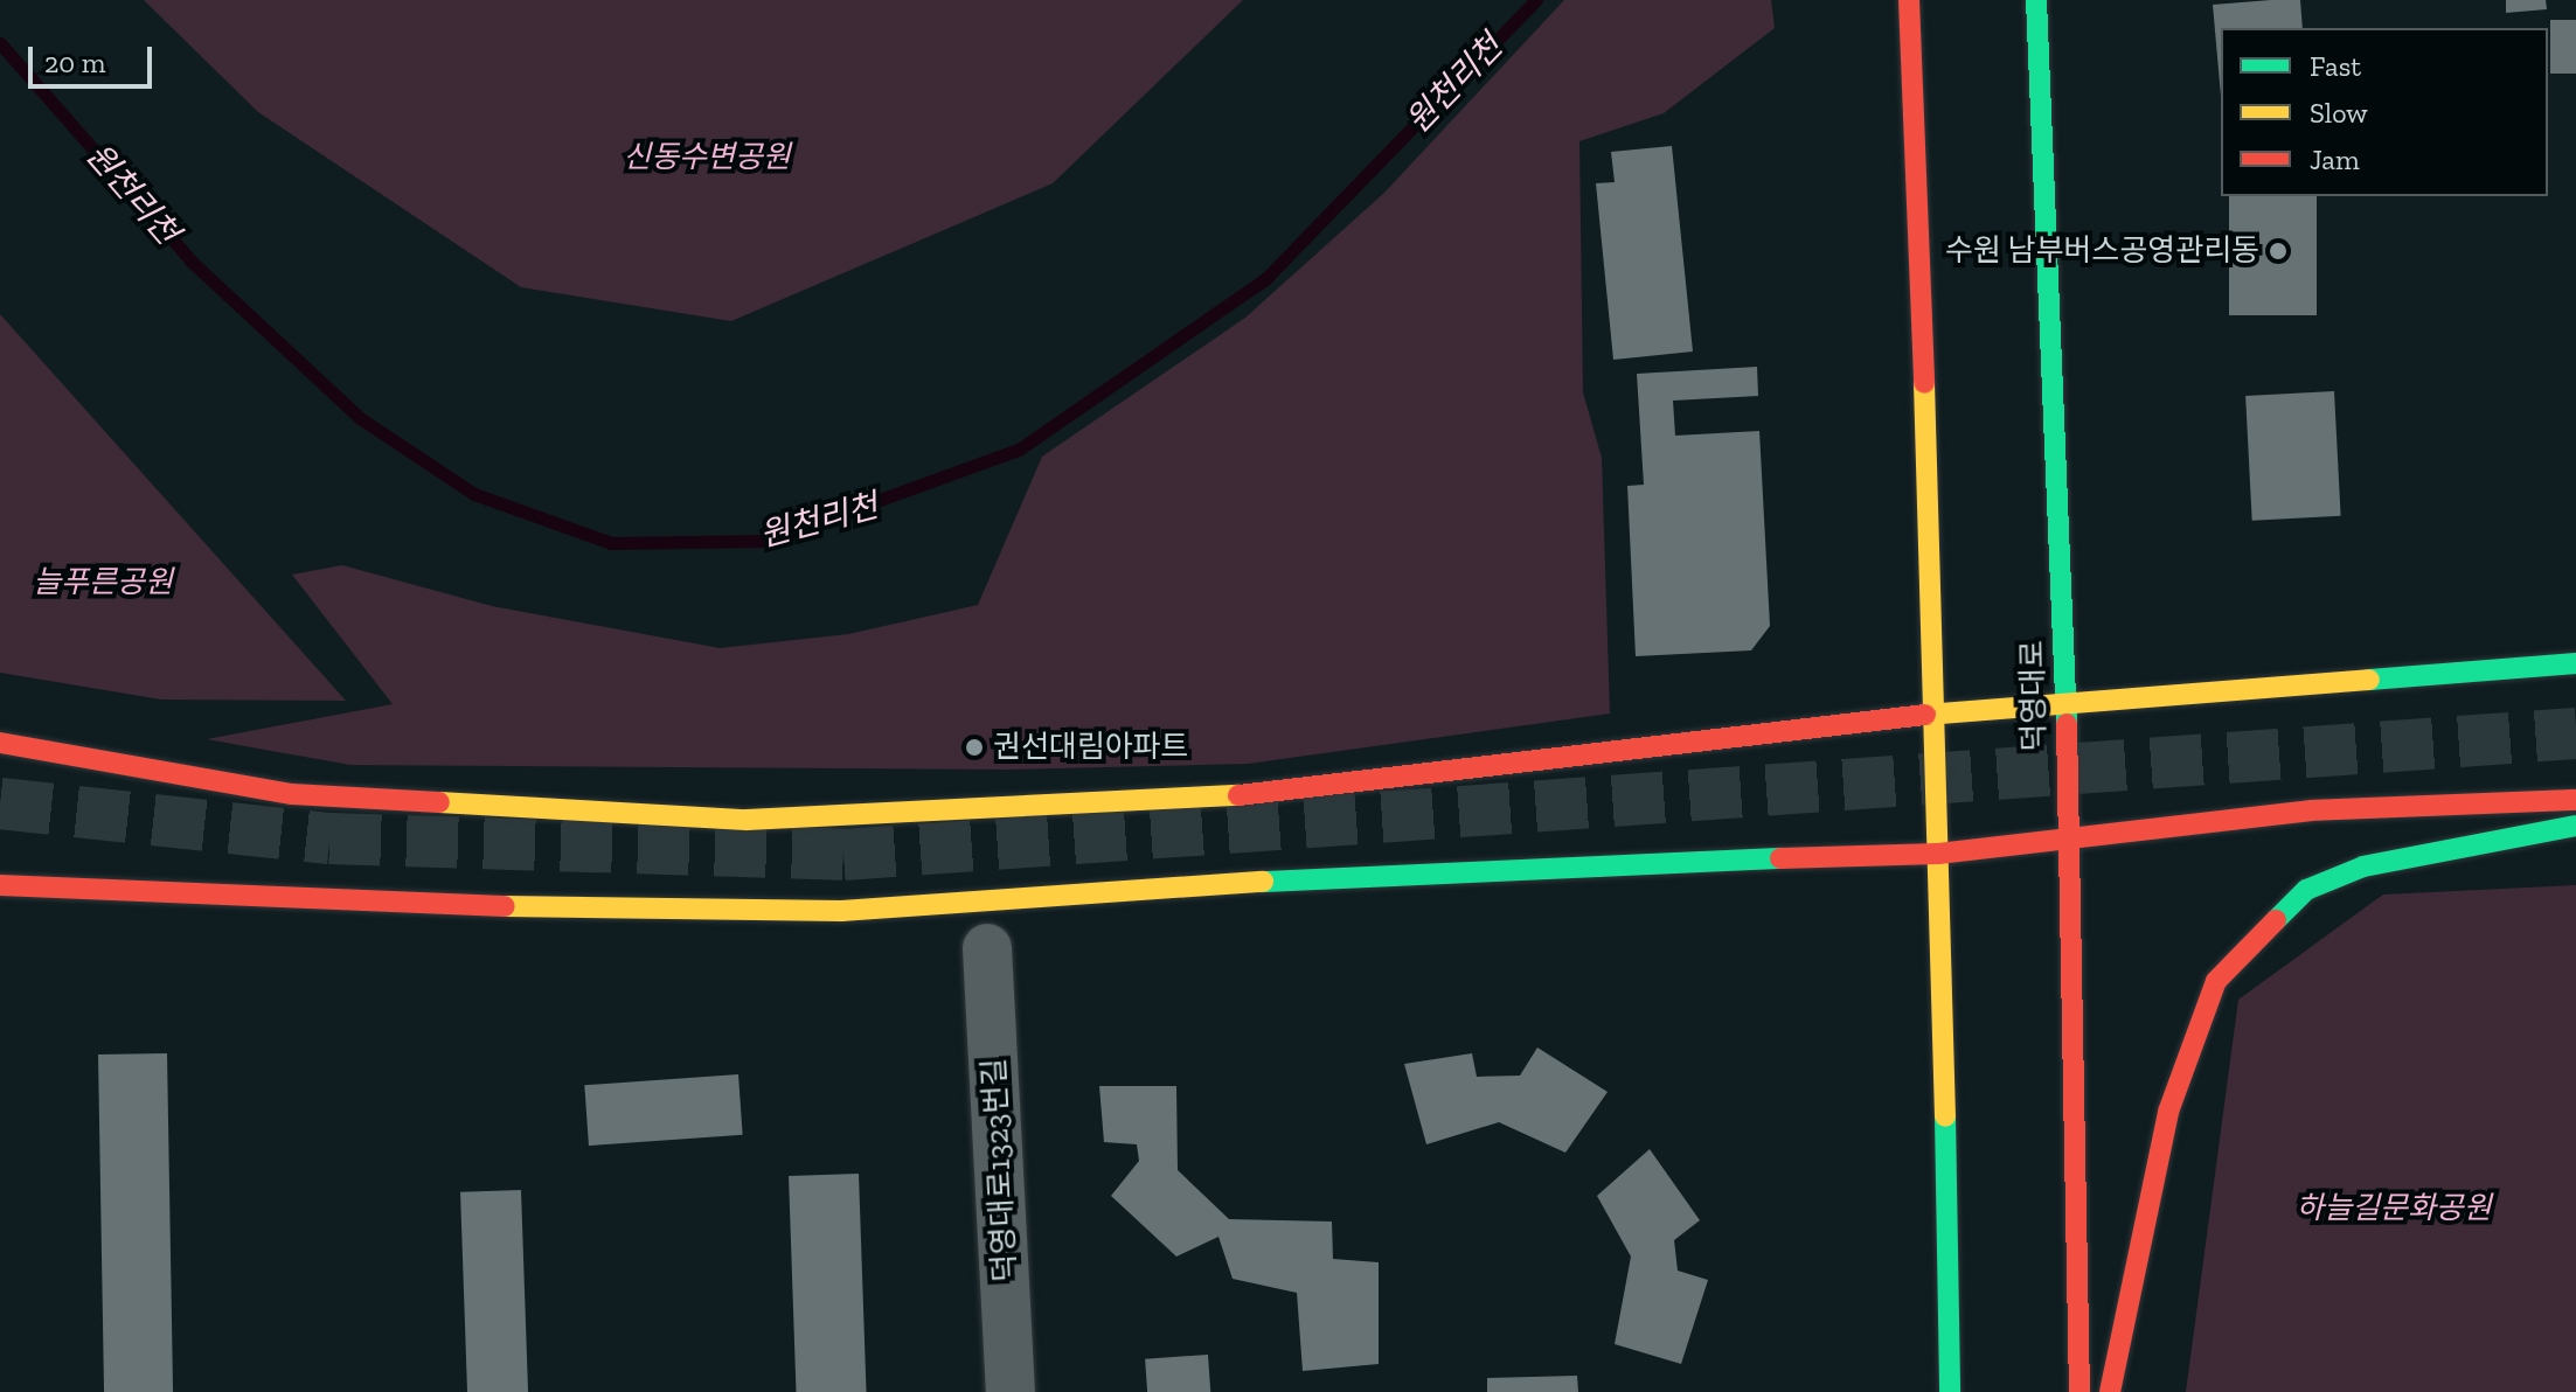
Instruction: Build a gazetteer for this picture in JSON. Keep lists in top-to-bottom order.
{
  "streets": {
    "main road": ["덕영대로"],
    "street": ["덕영대로1323번길"]
  },
  "water": ["원천리천"],
  "parks": ["신동수변공원", "늘푸른공원", "하늘길문화공원"],
  "places": ["수원 남부버스공영관리동", "권선대림아파트"],
  "legend": ["Fast", "Slow", "Jam"],
  "scale_bar": "20 m"
}
